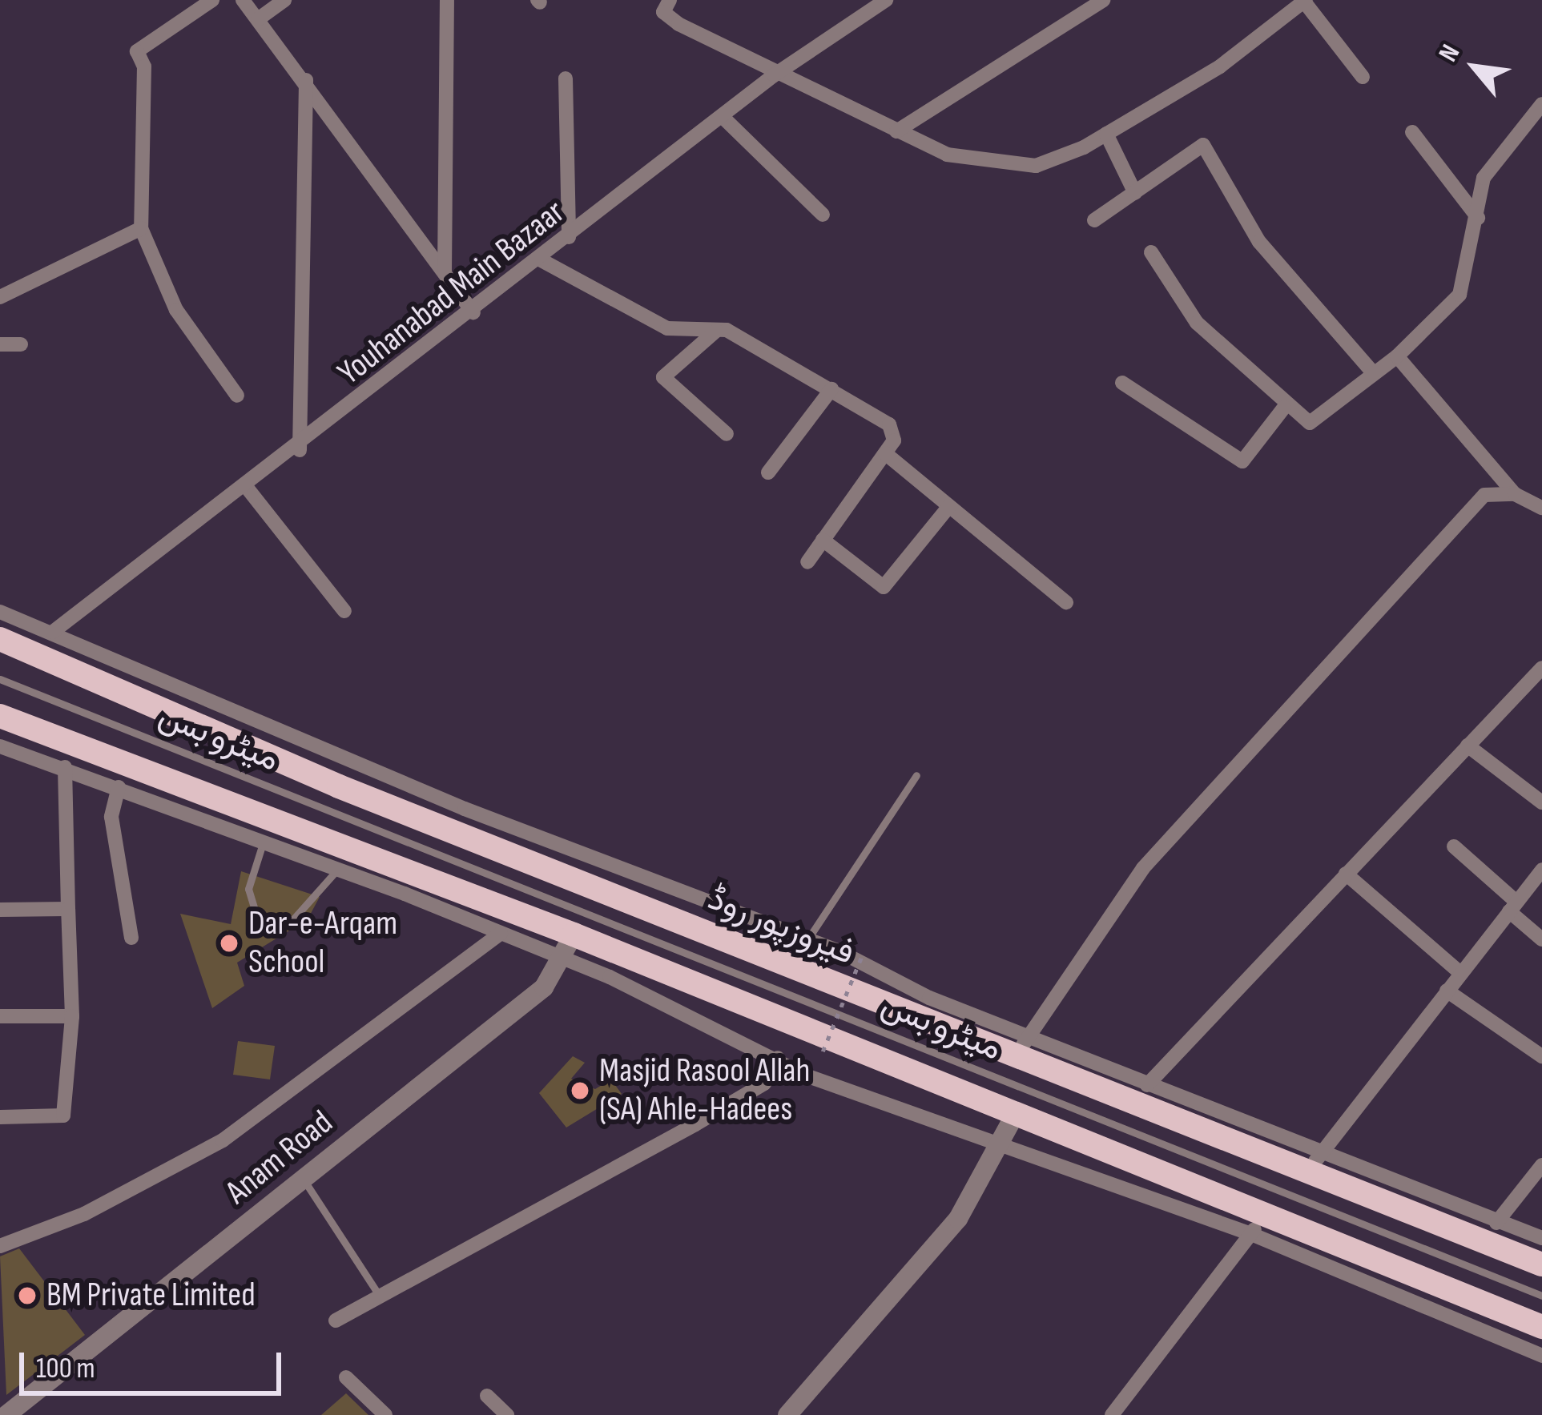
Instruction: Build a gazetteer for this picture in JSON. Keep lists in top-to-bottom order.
{
  "streets": {
    "main road": ["فیروزپور روڈ"],
    "street": ["Youhanabad Main Bazaar", "Anam Road"],
    "lane": ["میٹرو بس"]
  },
  "places": ["Dar-e-Arqam School", "Masjid Rasool Allah (SA) Ahle-Hadees", "BM Private Limited"],
  "scale_bar": "100 m",
  "north": "top left"
}
